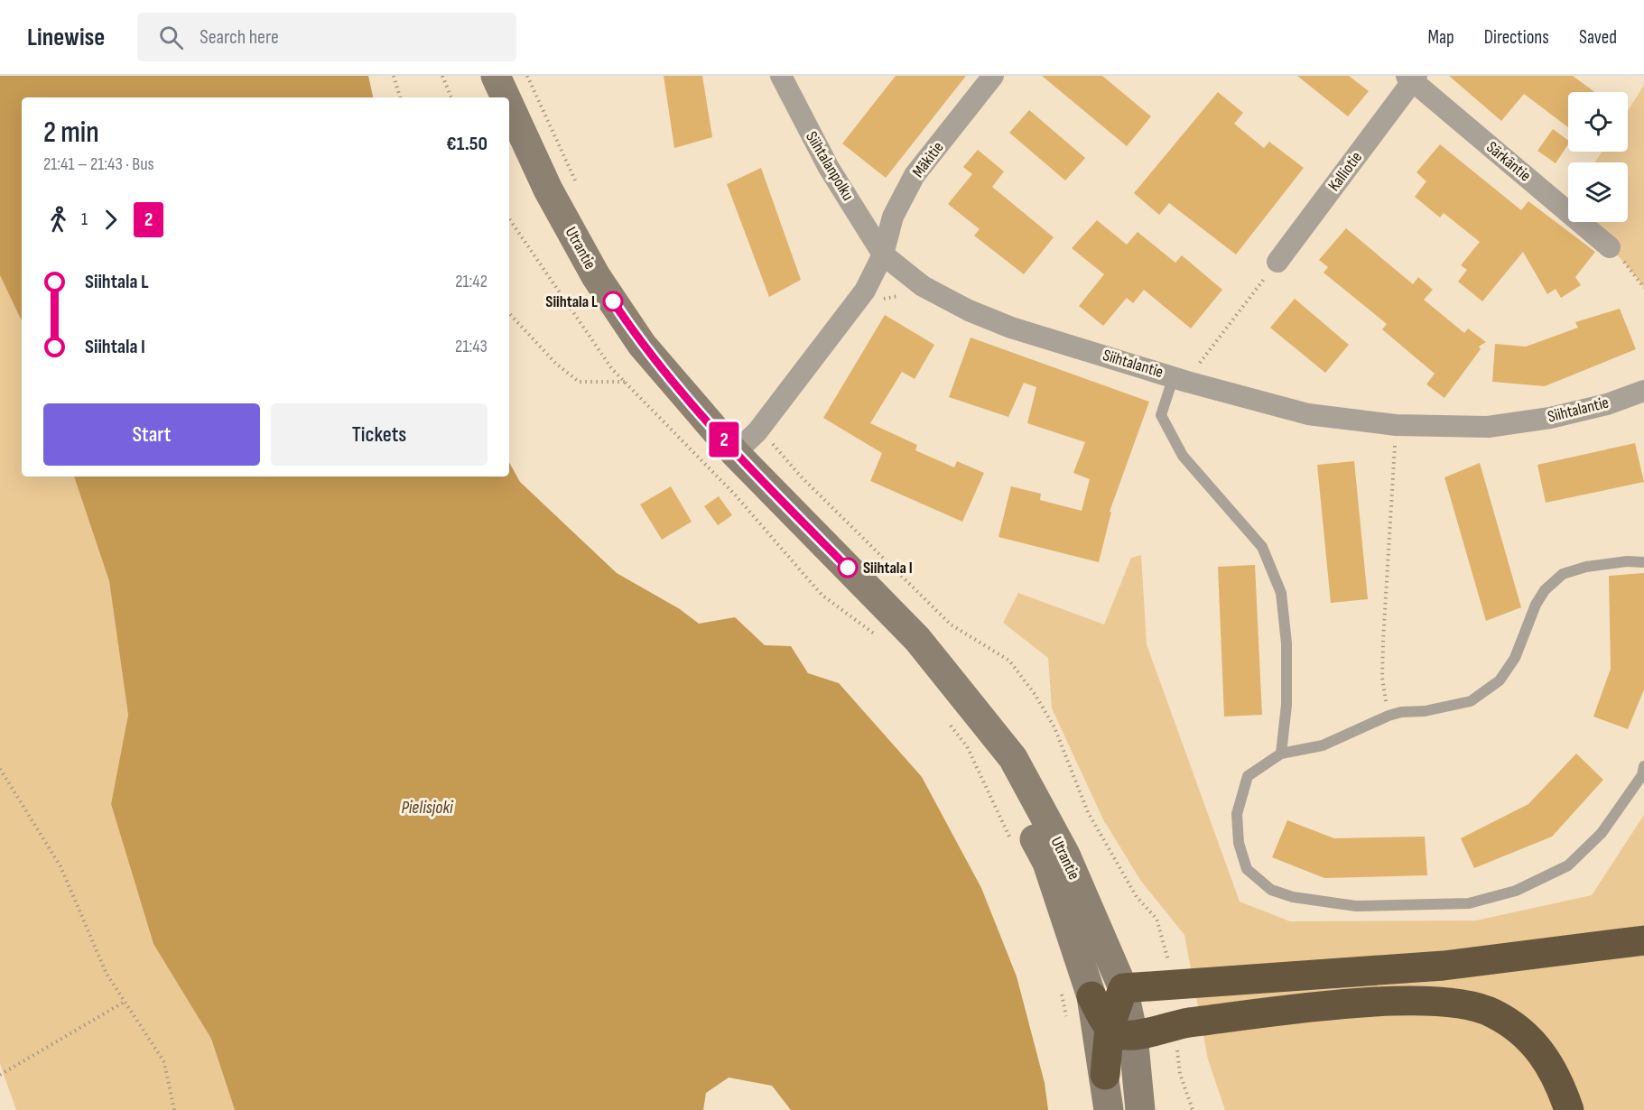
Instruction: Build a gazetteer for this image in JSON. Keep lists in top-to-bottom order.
{
  "streets": {
    "main road": ["Utrantie"],
    "street": [
      "Mäkitie",
      "Särkäntie",
      "Siihtalanpolku",
      "Kalliotie",
      "Siihtalantie"
    ]
  },
  "crossings": [
    ["Mäkitie", "Siihtalanpolku"],
    ["Mäkitie", "Siihtalantie"],
    ["Särkäntie", "Kalliotie"],
    ["Siihtalanpolku", "Siihtalantie"]
  ],
  "water": ["Pielisjoki"],
  "places": ["Siihtala L", "Siihtala I"],
  "lines": ["bus line 2"],
  "page": {
    "header": "Linewise",
    "search": "Search here",
    "nav": ["Map", "Directions", "Saved"],
    "on_map": "2",
    "heading": ["2 min", "21:41 – 21:43 · Bus", "€1.50"],
    "legs": ["1", "2"],
    "list": [
      {
        "name": "Siihtala L",
        "value": "21:42"
      },
      {
        "name": "Siihtala I",
        "value": "21:43"
      }
    ],
    "buttons": ["Start", "Tickets"]
  }
}
